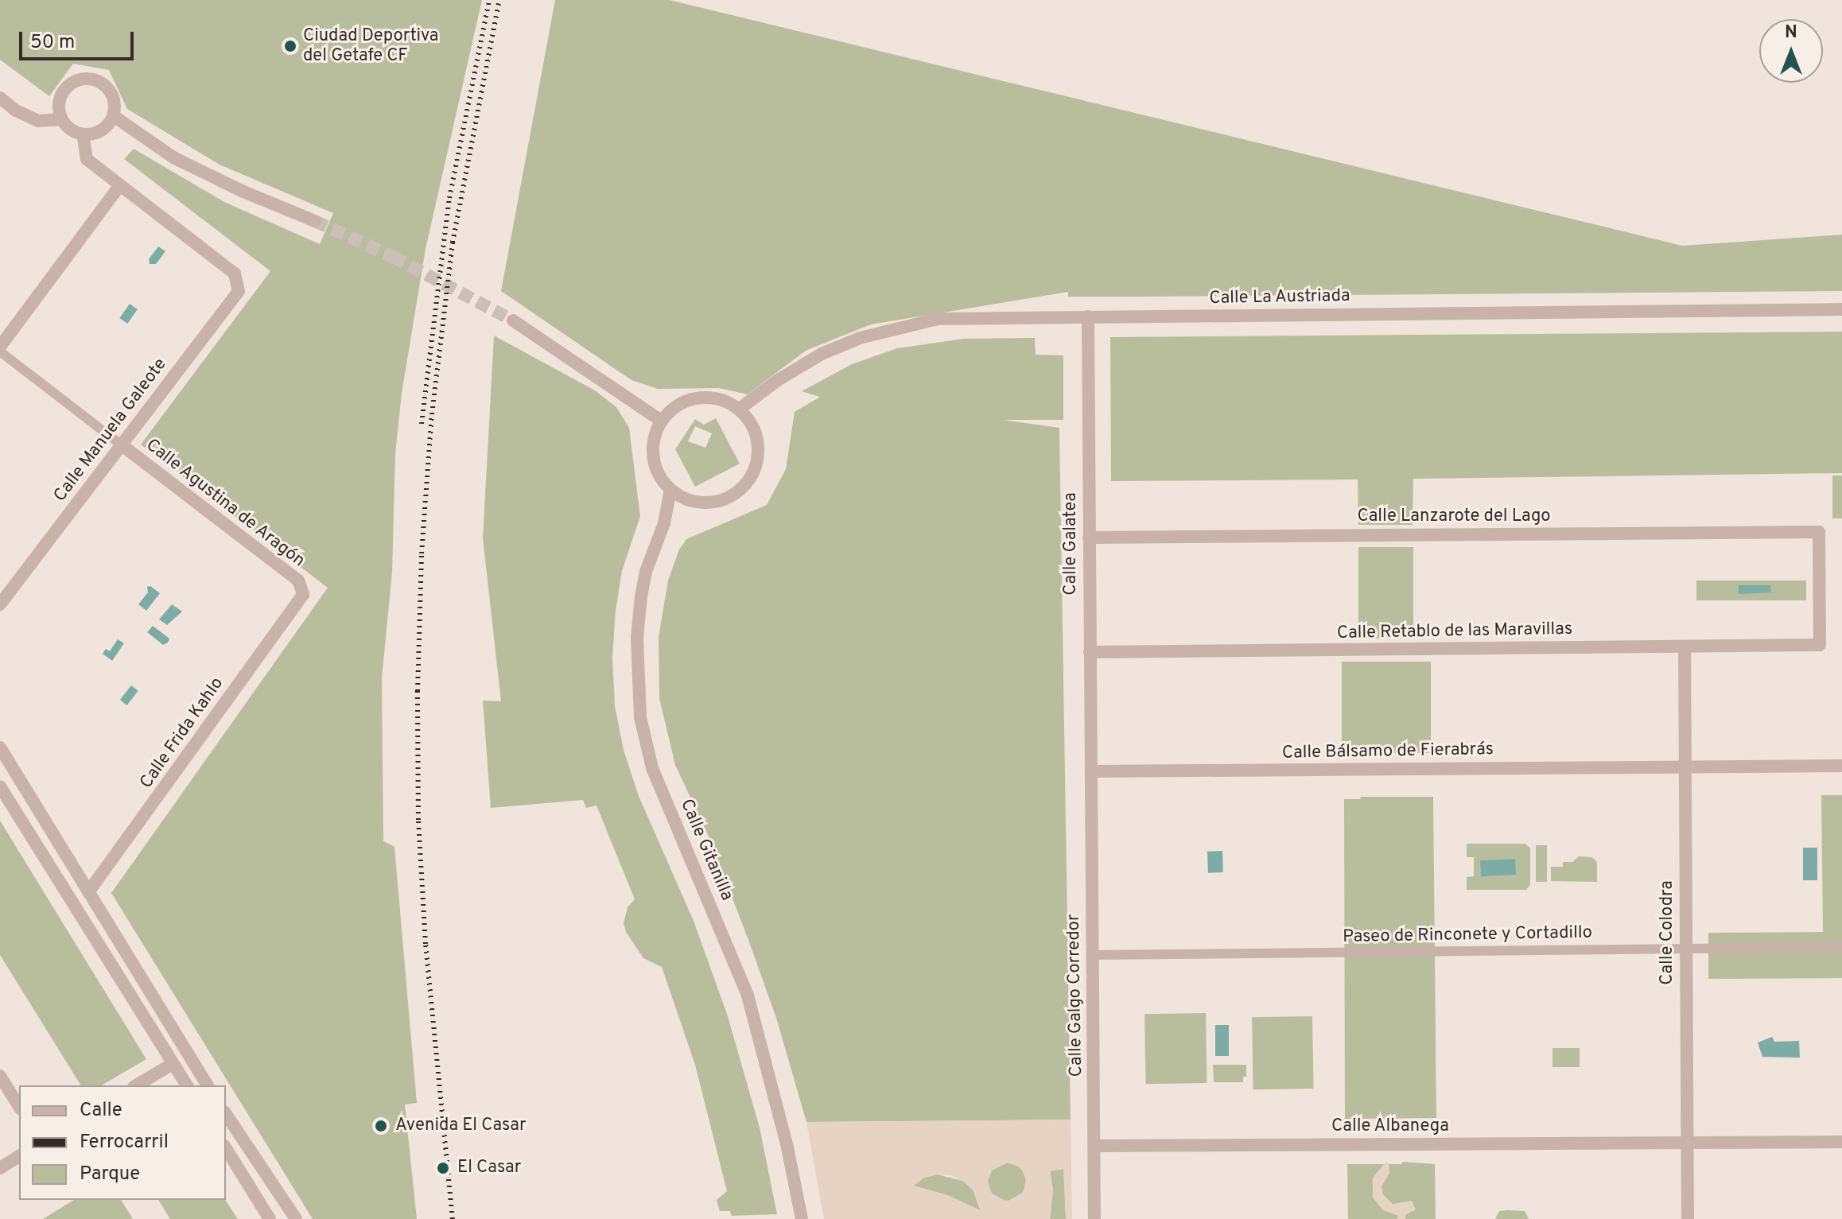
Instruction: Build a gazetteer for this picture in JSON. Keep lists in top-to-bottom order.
{
  "streets": {
    "street": [
      "Calle La Austriada",
      "Calle Manuela Galeote",
      "Calle Agustina de Aragón",
      "Calle Lanzarote del Lago",
      "Calle Galatea",
      "Calle Retablo de las Maravillas",
      "Calle Frida Kahlo",
      "Calle Bálsamo de Fierabrás",
      "Calle Gitanilla",
      "Calle Colodra",
      "Paseo de Rinconete y Cortadillo",
      "Calle Galgo Corredor",
      "Calle Albanega"
    ]
  },
  "crossings": [
    ["Calle La Austriada", "Calle Galatea"],
    ["Calle La Austriada", "Calle Gitanilla"],
    ["Calle Manuela Galeote", "Calle Agustina de Aragón"],
    ["Calle Agustina de Aragón", "Calle Frida Kahlo"],
    ["Calle Lanzarote del Lago", "Calle Galatea"],
    ["Calle Lanzarote del Lago", "Calle Retablo de las Maravillas"],
    ["Calle Galatea", "Calle Retablo de las Maravillas"],
    ["Calle Galatea", "Calle Bálsamo de Fierabrás"],
    ["Calle Galatea", "Calle Galgo Corredor"],
    ["Calle Retablo de las Maravillas", "Calle Colodra"],
    ["Calle Bálsamo de Fierabrás", "Calle Colodra"],
    ["Calle Bálsamo de Fierabrás", "Calle Galgo Corredor"],
    ["Calle Colodra", "Paseo de Rinconete y Cortadillo"],
    ["Calle Colodra", "Calle Albanega"],
    ["Paseo de Rinconete y Cortadillo", "Calle Galgo Corredor"],
    ["Calle Galgo Corredor", "Calle Albanega"]
  ],
  "places": ["Ciudad Deportiva del Getafe CF", "Avenida El Casar", "El Casar"],
  "legend": ["Calle", "Ferrocarril", "Parque"],
  "scale_bar": "50 m",
  "north": "top"
}
